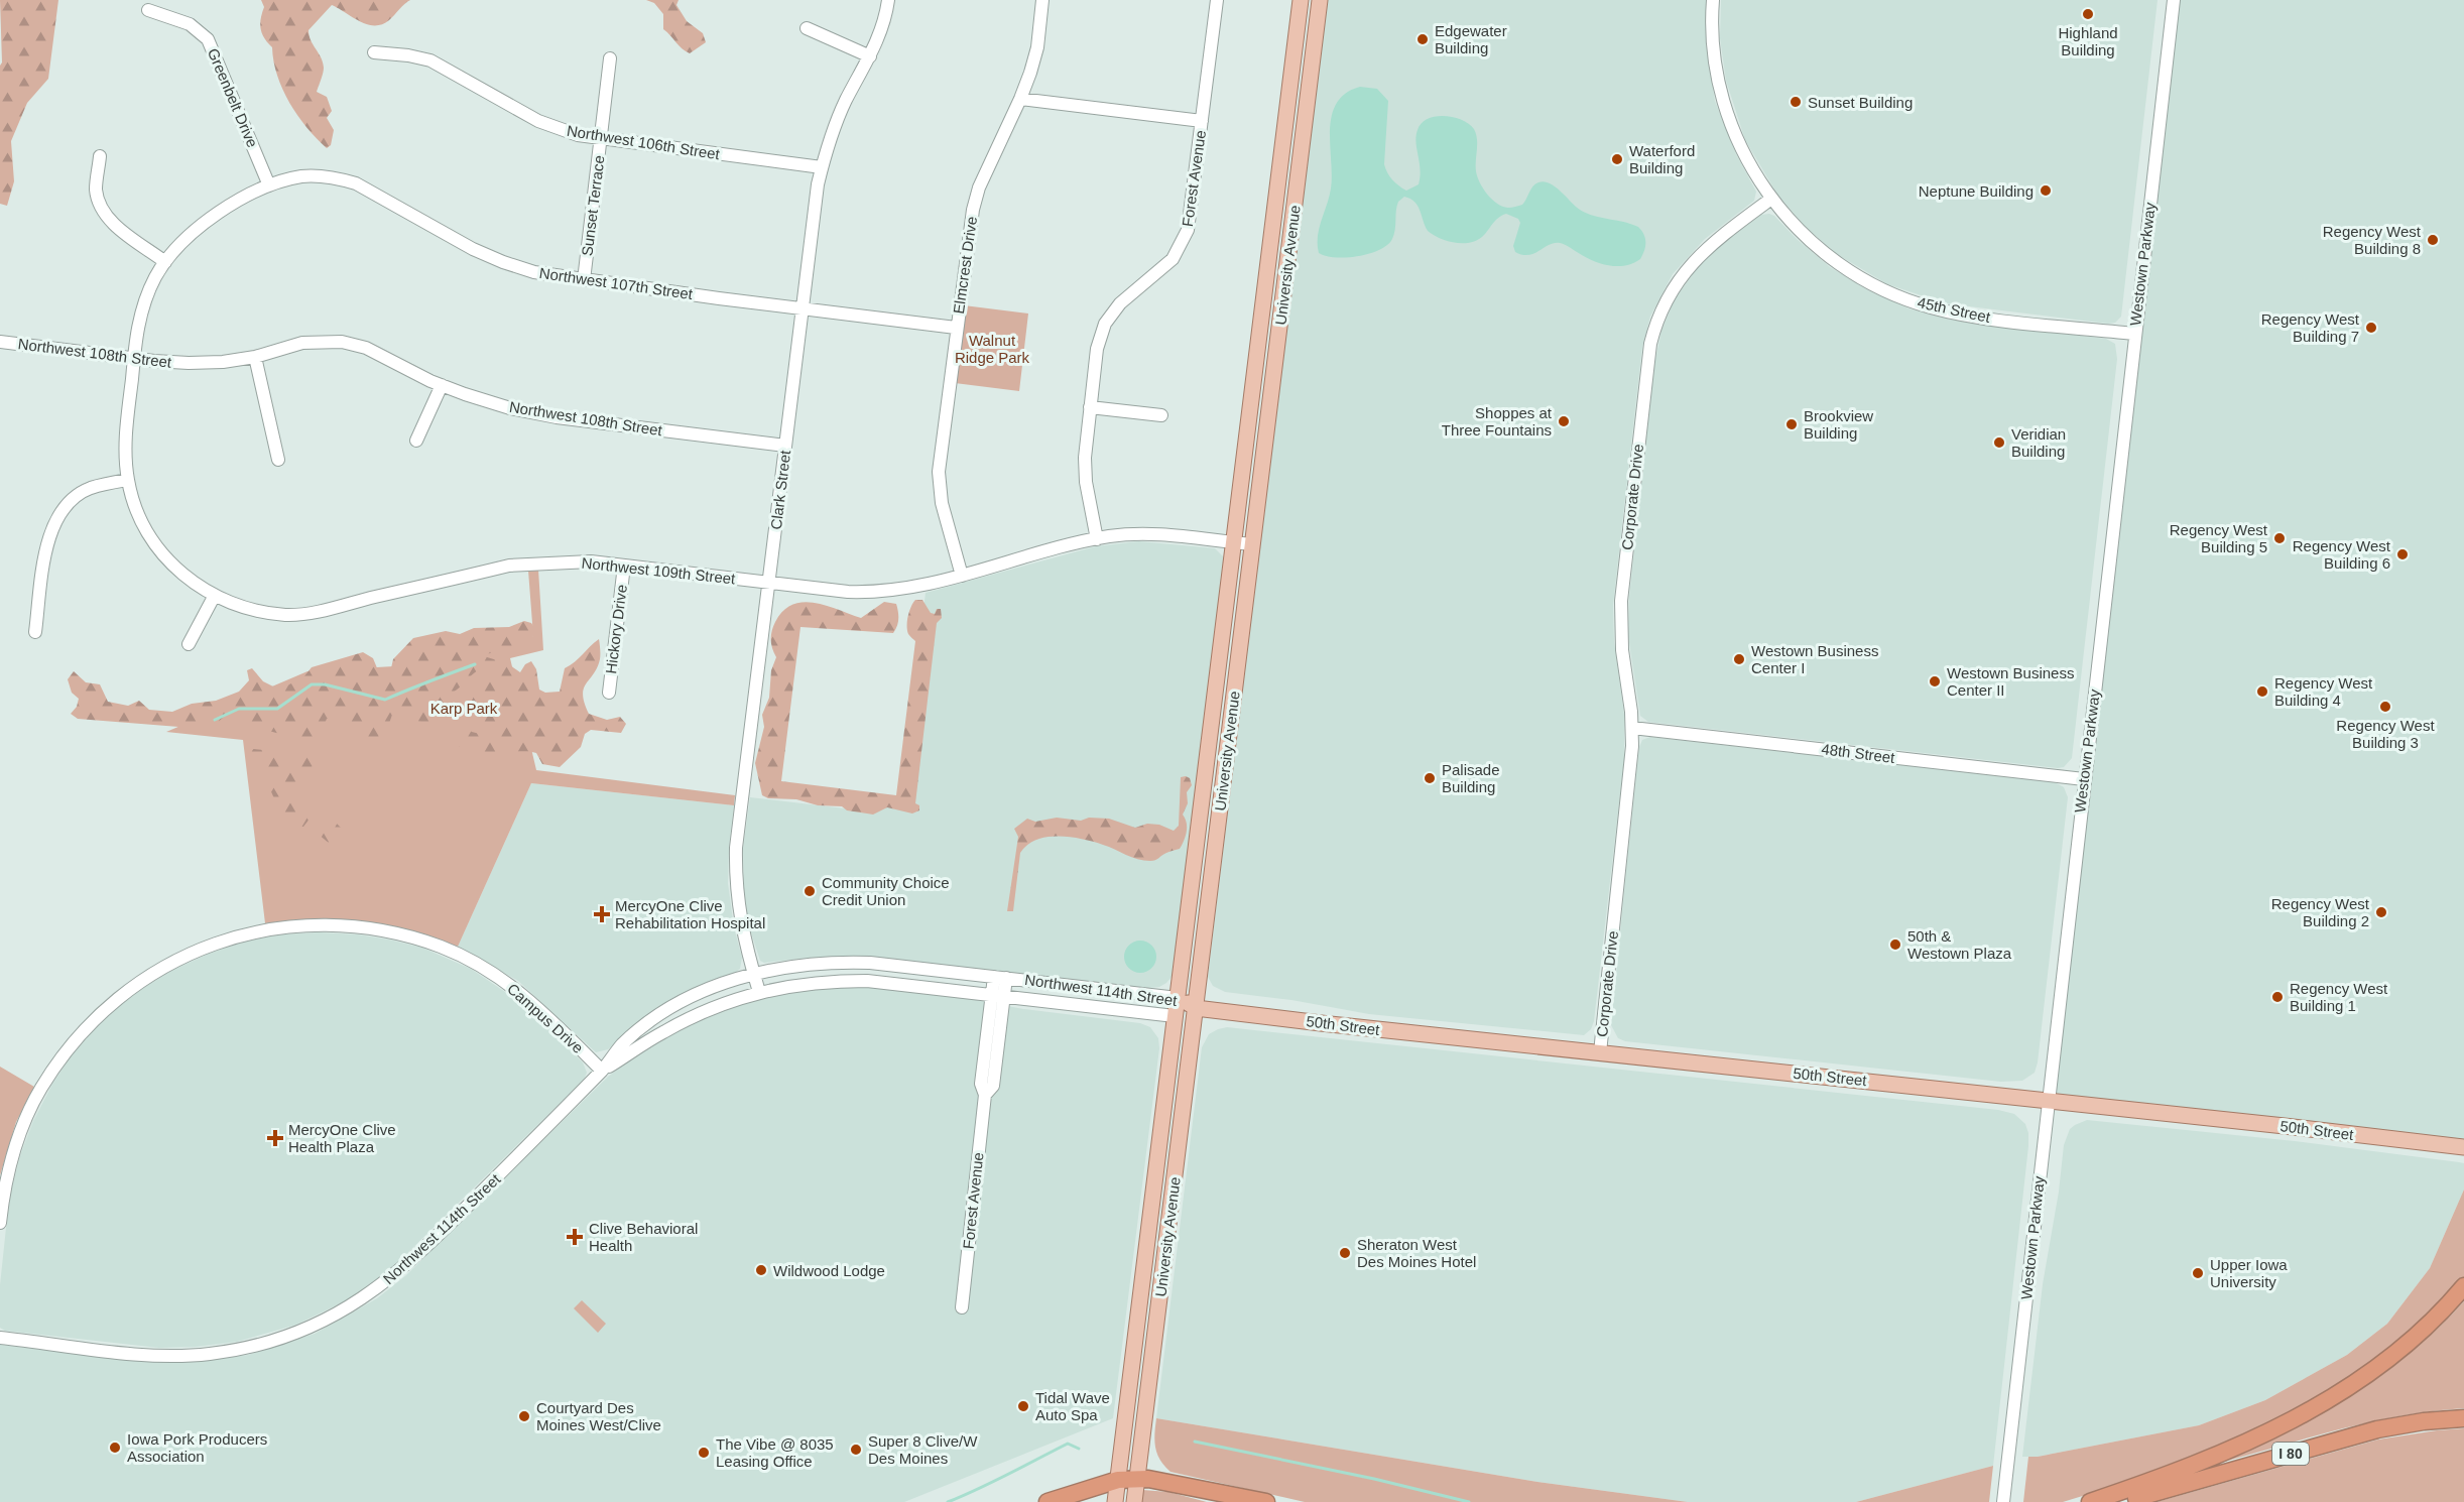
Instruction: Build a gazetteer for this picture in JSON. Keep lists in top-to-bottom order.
{
  "streets": {
    "highway": ["I 80"],
    "main road": ["University Avenue", "Northwest 114th Street", "50th Street"],
    "street": [
      "Greenbelt Drive",
      "Northwest 106th Street",
      "Forest Avenue",
      "Sunset Terrace",
      "Westown Parkway",
      "Elmcrest Drive",
      "Northwest 107th Street",
      "45th Street",
      "Northwest 108th Street",
      "Clark Street",
      "Corporate Drive",
      "Northwest 109th Street",
      "Hickory Drive",
      "48th Street",
      "Campus Drive"
    ]
  },
  "crossings": [
    ["Greenbelt Drive", "Northwest 107th Street"],
    ["Northwest 106th Street", "Sunset Terrace"],
    ["Northwest 106th Street", "Clark Street"],
    ["Forest Avenue", "Northwest 109th Street"],
    ["Forest Avenue", "Northwest 114th Street"],
    ["Sunset Terrace", "Northwest 107th Street"],
    ["Westown Parkway", "45th Street"],
    ["Westown Parkway", "48th Street"],
    ["Westown Parkway", "50th Street"],
    ["Elmcrest Drive", "Northwest 107th Street"],
    ["Elmcrest Drive", "Northwest 109th Street"],
    ["University Avenue", "Northwest 109th Street"],
    ["University Avenue", "Northwest 114th Street"],
    ["University Avenue", "50th Street"],
    ["Northwest 107th Street", "Northwest 108th Street"],
    ["Northwest 107th Street", "Clark Street"],
    ["Northwest 107th Street", "Northwest 109th Street"],
    ["45th Street", "Corporate Drive"],
    ["Northwest 108th Street", "Clark Street"],
    ["Northwest 108th Street", "Northwest 109th Street"],
    ["Clark Street", "Northwest 109th Street"],
    ["Clark Street", "Northwest 114th Street"],
    ["Corporate Drive", "48th Street"],
    ["Corporate Drive", "50th Street"],
    ["Northwest 109th Street", "Hickory Drive"],
    ["Northwest 114th Street", "Campus Drive"],
    ["Northwest 114th Street", "50th Street"]
  ],
  "parks": ["Walnut Ridge Park", "Karp Park"],
  "places": {
    "other": [
      "Highland Building",
      "Edgewater Building",
      "Sunset Building",
      "Waterford Building",
      "Neptune Building",
      "Regency West Building 8",
      "Regency West Building 7",
      "Shoppes at Three Fountains",
      "Brookview Building",
      "Veridian Building",
      "Regency West Building 5",
      "Regency West Building 6",
      "Westown Business Center I",
      "Westown Business Center II",
      "Regency West Building 4",
      "Regency West Building 3",
      "Palisade Building",
      "Community Choice Credit Union",
      "Regency West Building 2",
      "50th & Westown Plaza",
      "Regency West Building 1",
      "Sheraton West Des Moines Hotel",
      "Wildwood Lodge",
      "Upper Iowa University",
      "Tidal Wave Auto Spa",
      "Courtyard Des Moines West/Clive",
      "Iowa Pork Producers Association",
      "Super 8 Clive/W Des Moines",
      "The Vibe @ 8035 Leasing Office"
    ],
    "health": ["MercyOne Clive Rehabilitation Hospital", "MercyOne Clive Health Plaza", "Clive Behavioral Health"]
  }
}
